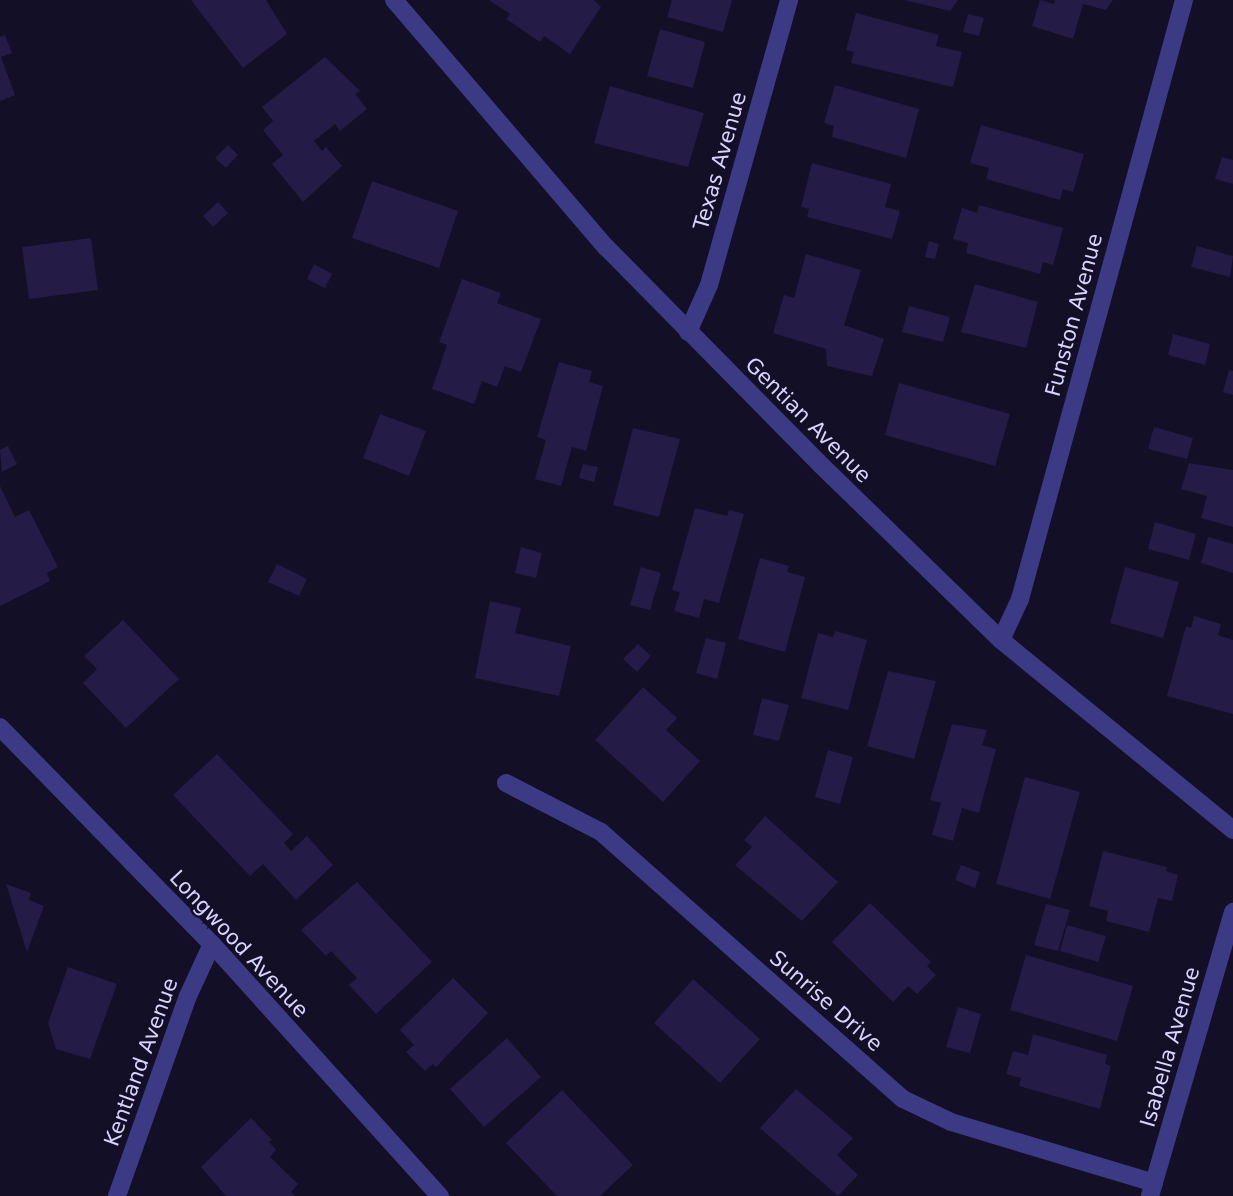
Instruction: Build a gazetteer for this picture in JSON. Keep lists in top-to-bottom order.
{
  "streets": {
    "street": [
      "Texas Avenue",
      "Funston Avenue",
      "Gentian Avenue",
      "Longwood Avenue",
      "Sunrise Drive",
      "Isabella Avenue",
      "Kentland Avenue"
    ]
  },
  "crossings": [
    ["Texas Avenue", "Gentian Avenue"],
    ["Funston Avenue", "Gentian Avenue"],
    ["Longwood Avenue", "Kentland Avenue"],
    ["Sunrise Drive", "Isabella Avenue"]
  ]
}
